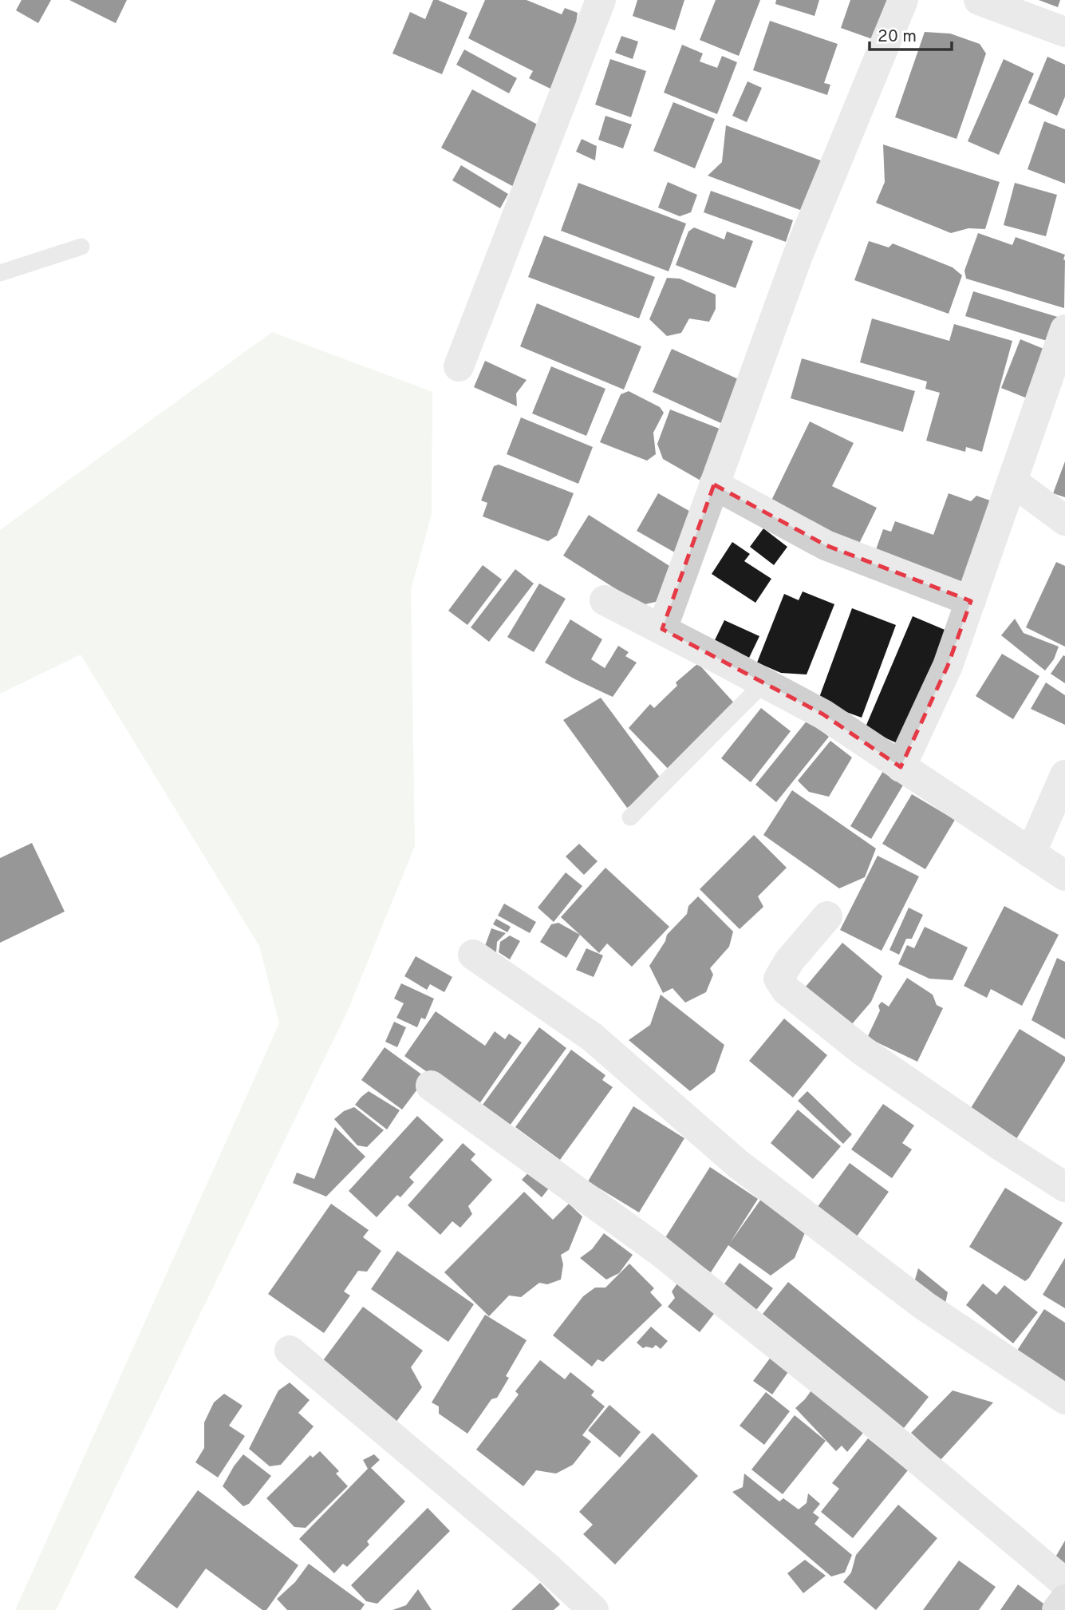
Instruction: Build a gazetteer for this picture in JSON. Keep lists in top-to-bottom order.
{
  "scale_bar": "20 m"
}
